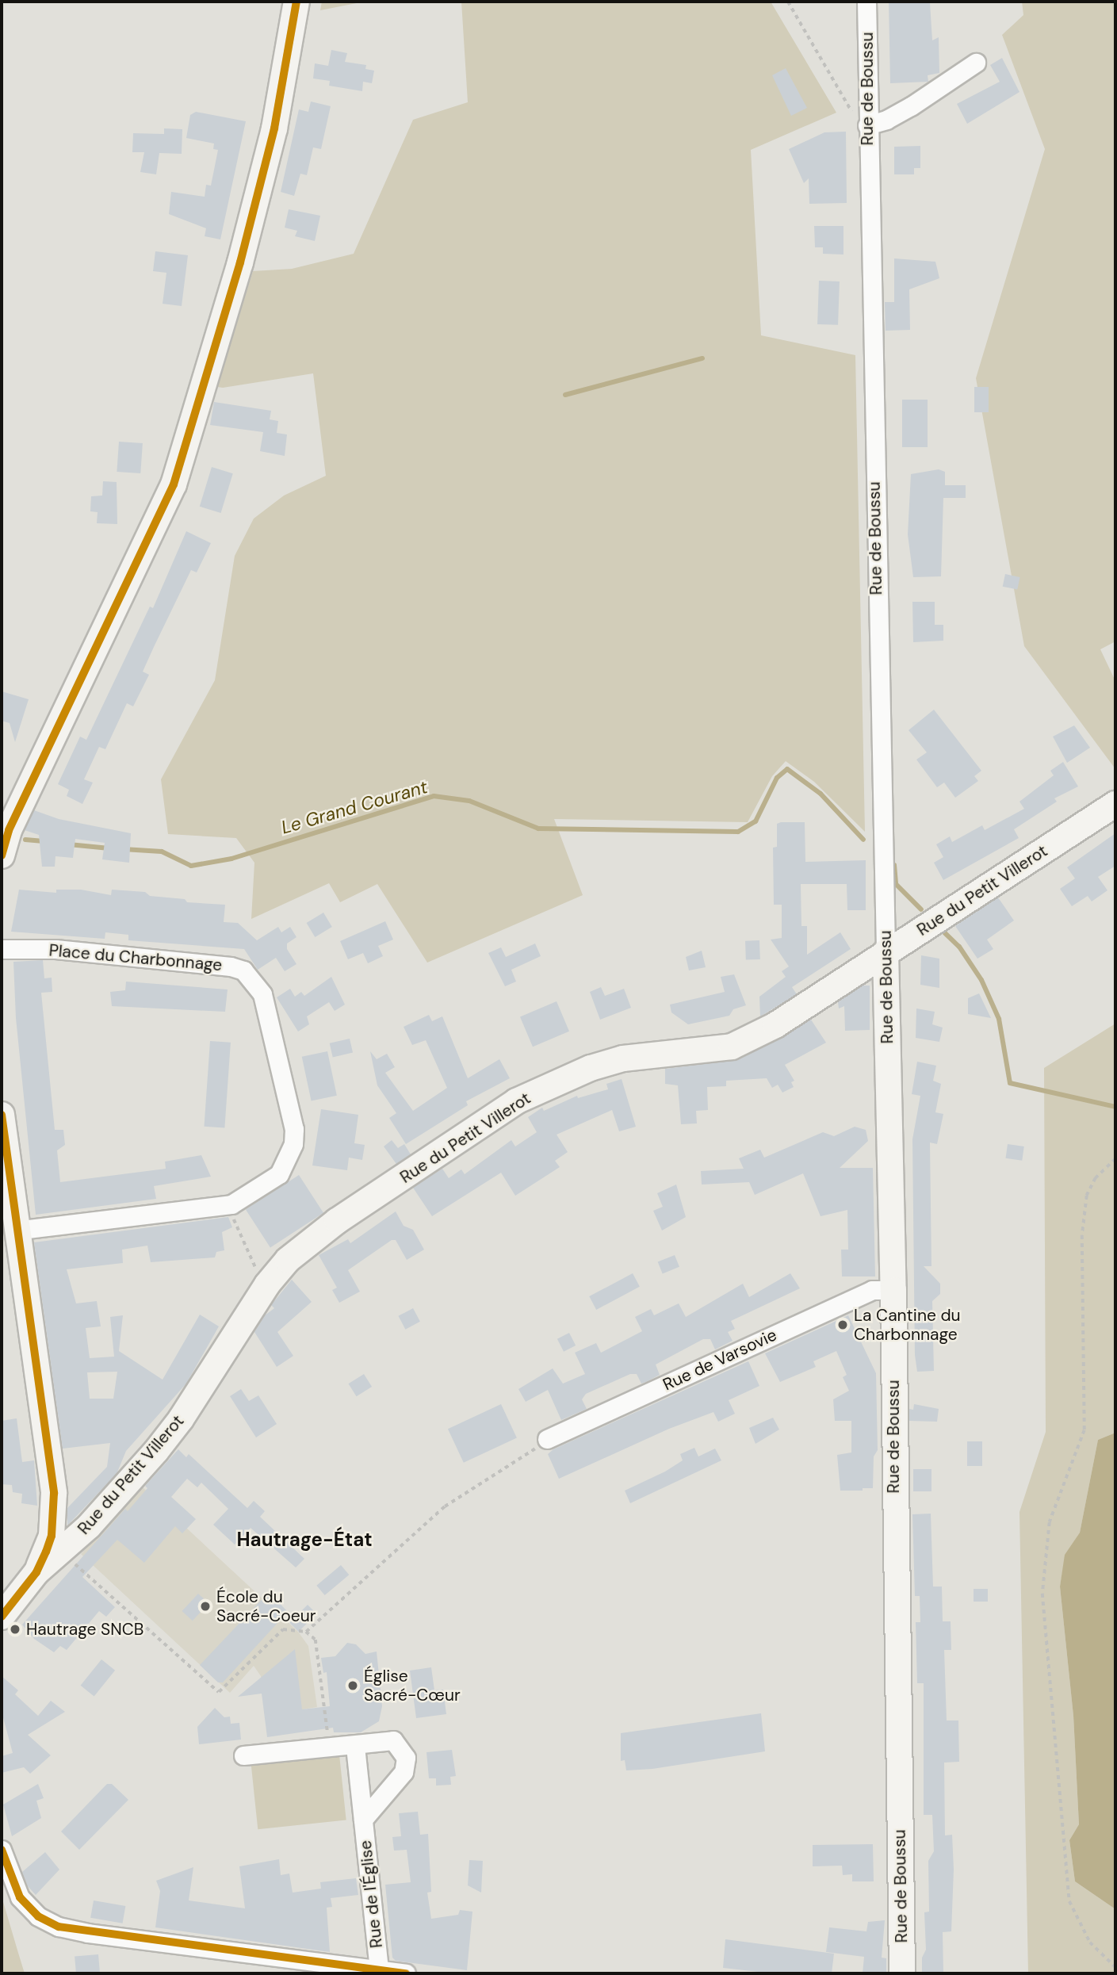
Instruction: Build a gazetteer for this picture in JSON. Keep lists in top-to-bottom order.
{
  "streets": {
    "street": [
      "Rue de Boussu",
      "Rue du Petit Villerot",
      "Place du Charbonnage",
      "Rue de Varsovie",
      "Rue de l'Église"
    ]
  },
  "crossings": [
    ["Rue de Boussu", "Rue du Petit Villerot"],
    ["Rue de Boussu", "Rue de Varsovie"]
  ],
  "districts": ["Hautrage-État"],
  "water": ["Le Grand Courant"],
  "places": [
    "La Cantine du Charbonnage",
    "École du Sacré-Coeur",
    "Hautrage SNCB",
    "Église Sacré-Cœur"
  ]
}
